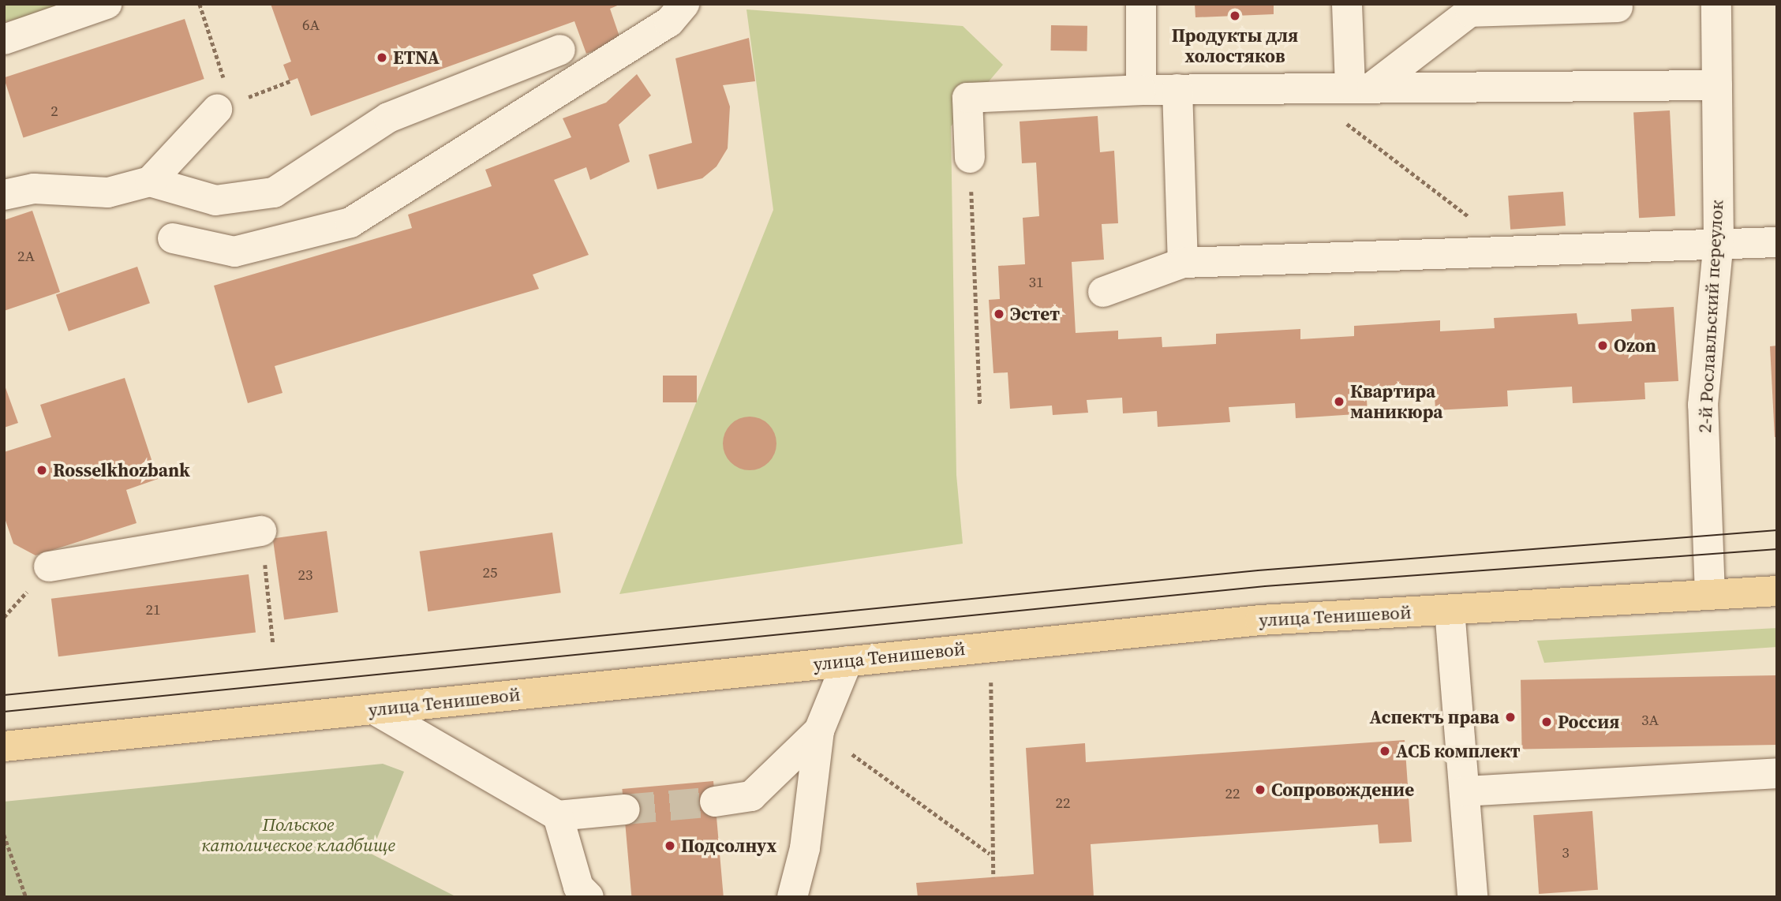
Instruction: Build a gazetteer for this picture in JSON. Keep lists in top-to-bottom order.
{
  "streets": {
    "main road": ["улица Тенишевой"],
    "street": ["2-й Рославльский переулок"]
  },
  "crossings": [
    ["2-й Рославльский переулок", "улица Тенишевой"]
  ],
  "parks": ["Польское католическое кладбище"],
  "places": [
    "Продукты для холостяков",
    "ETNA",
    "Эстет",
    "Ozon",
    "Квартира маникюра",
    "Rosselkhozbank",
    "Аспектъ права",
    "Россия",
    "АСБ комплект",
    "Сопровождение",
    "Подсолнух"
  ],
  "house_numbers": [
    "6А",
    "2",
    "2А",
    "31",
    "25",
    "23",
    "21",
    "3А",
    "22",
    "22",
    "3"
  ]
}
